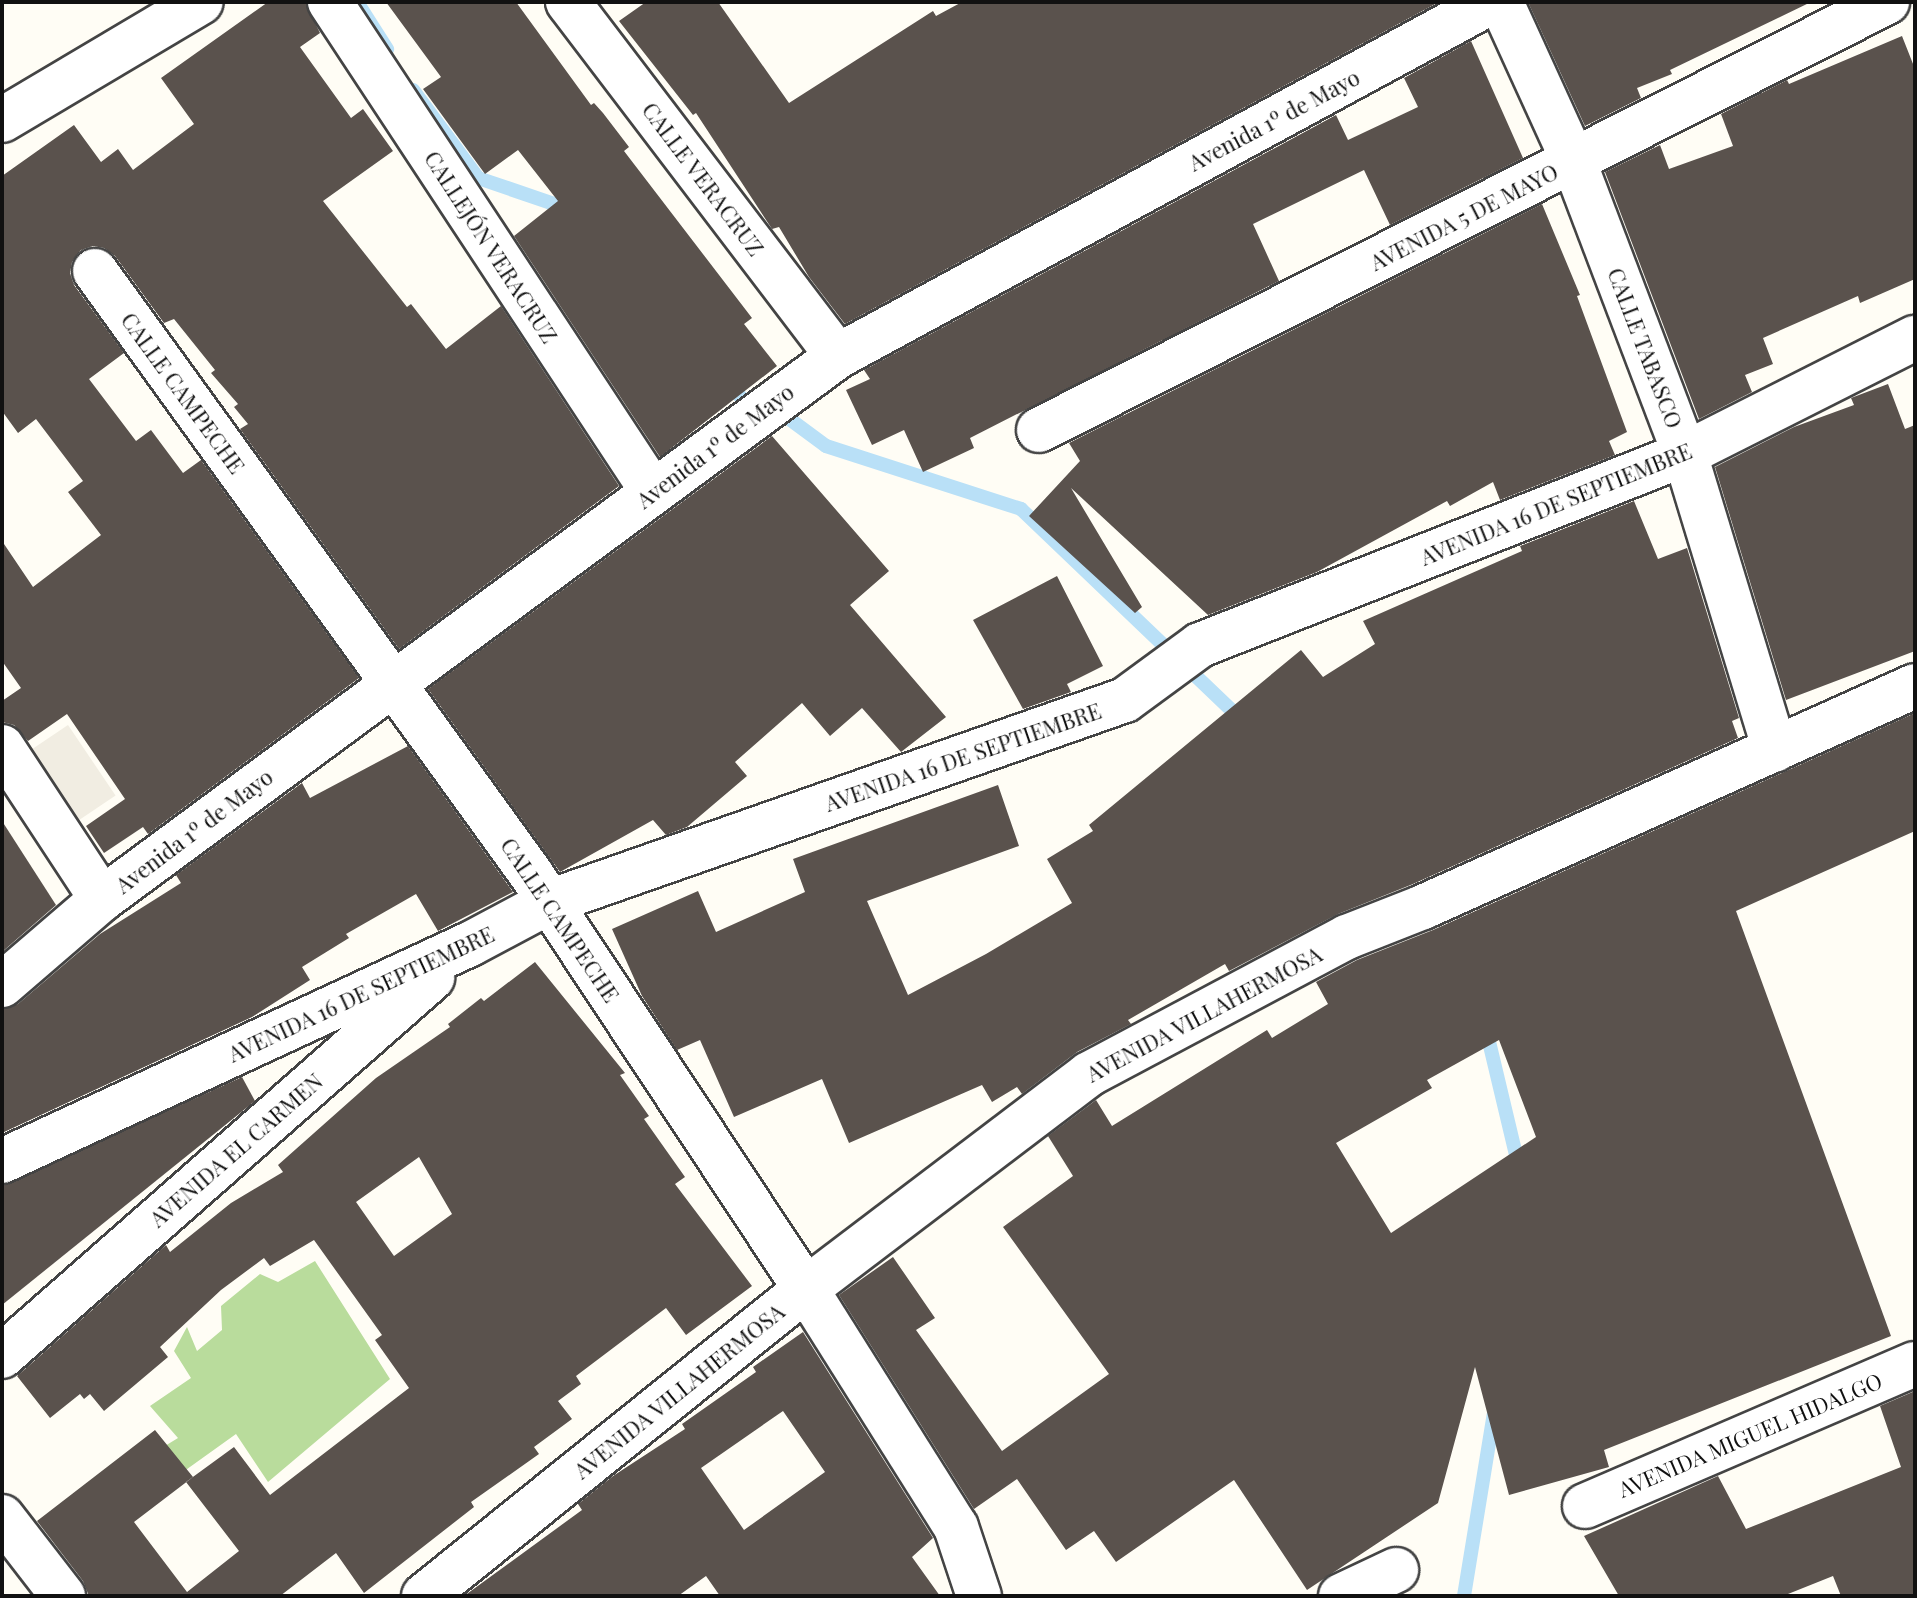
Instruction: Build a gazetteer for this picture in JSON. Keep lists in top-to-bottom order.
{
  "streets": {
    "street": [
      "Avenida 1º de Mayo",
      "CALLE VERACRUZ",
      "AVENIDA 5 DE MAYO",
      "CALLEJÓN VERACRUZ",
      "CALLE TABASCO",
      "CALLE CAMPECHE",
      "AVENIDA 16 DE SEPTIEMBRE",
      "AVENIDA VILLAHERMOSA",
      "AVENIDA EL CARMEN",
      "AVENIDA MIGUEL HIDALGO"
    ]
  },
  "crossings": [
    ["Avenida 1º de Mayo", "CALLE VERACRUZ"],
    ["Avenida 1º de Mayo", "CALLEJÓN VERACRUZ"],
    ["Avenida 1º de Mayo", "CALLE CAMPECHE"],
    ["AVENIDA 5 DE MAYO", "CALLE TABASCO"],
    ["CALLE TABASCO", "AVENIDA 16 DE SEPTIEMBRE"],
    ["CALLE TABASCO", "AVENIDA VILLAHERMOSA"],
    ["CALLE CAMPECHE", "AVENIDA 16 DE SEPTIEMBRE"],
    ["CALLE CAMPECHE", "AVENIDA VILLAHERMOSA"],
    ["AVENIDA 16 DE SEPTIEMBRE", "AVENIDA EL CARMEN"]
  ]
}
